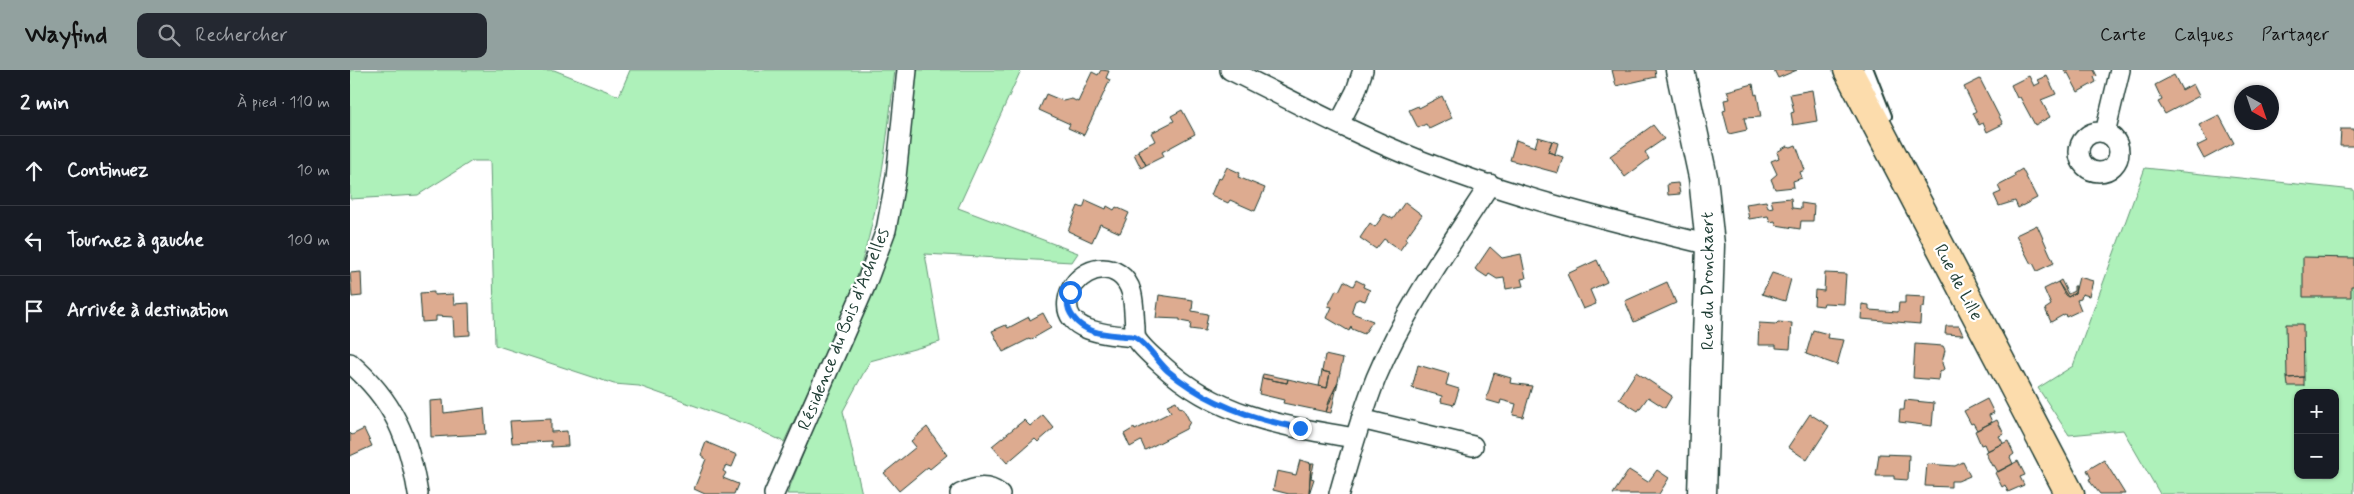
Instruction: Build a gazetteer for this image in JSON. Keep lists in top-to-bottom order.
{
  "streets": {
    "main road": ["Rue du Dronckaert", "Rue de Lille"],
    "street": ["Résidence du Bois d'Achelles"]
  },
  "north": "bottom right",
  "page": {
    "header": "Wayfind",
    "search": "Rechercher",
    "nav": ["Carte", "Calques", "Partager"],
    "heading": ["2 min", "À pied · 110 m"],
    "list": [
      ["Continuez", "10 m"],
      ["Tournez à gauche", "100 m"],
      "Arrivée à destination"
    ],
    "map_buttons": ["+", "−"]
  }
}
